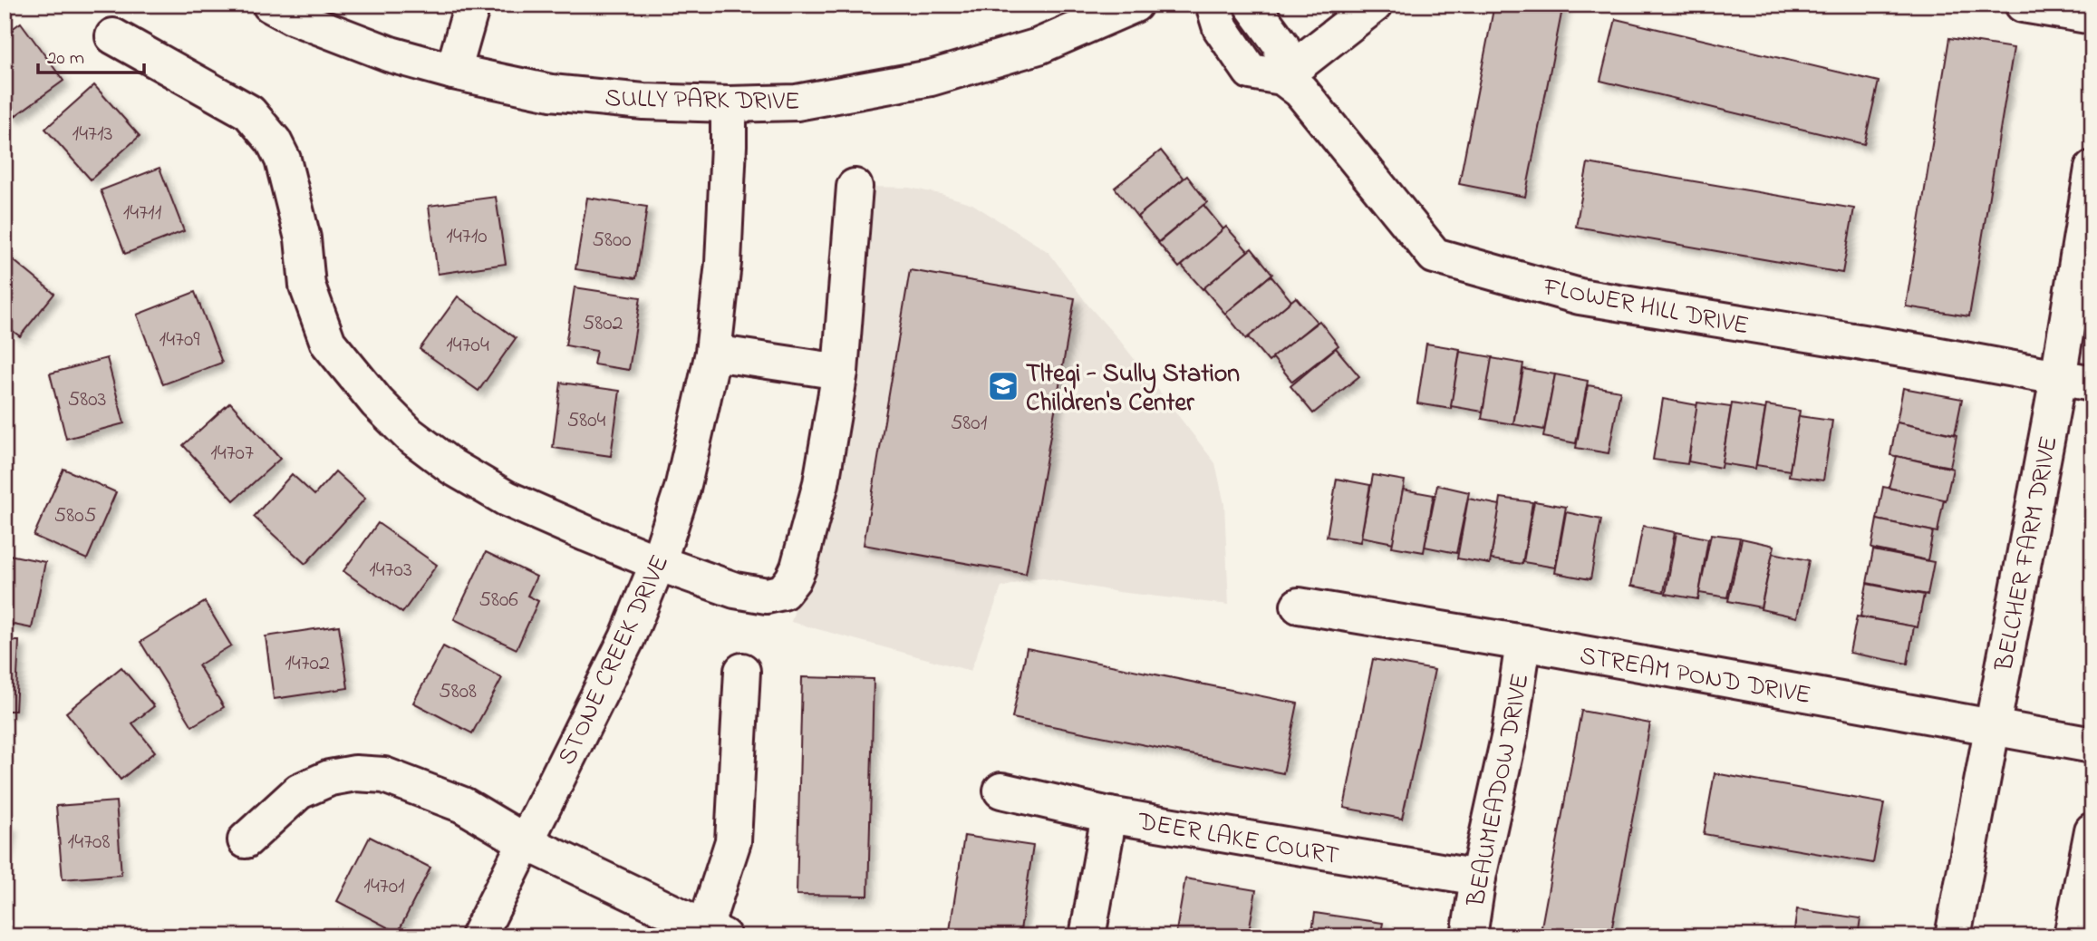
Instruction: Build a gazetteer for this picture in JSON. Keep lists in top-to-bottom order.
{
  "streets": {
    "street": [
      "SULLY PARK DRIVE",
      "FLOWER HILL DRIVE",
      "BELCHER FARM DRIVE",
      "STONE CREEK DRIVE",
      "STREAM POND DRIVE",
      "BEAUMEADOW DRIVE",
      "DEER LAKE COURT"
    ]
  },
  "crossings": [
    ["SULLY PARK DRIVE", "STONE CREEK DRIVE"],
    ["FLOWER HILL DRIVE", "BELCHER FARM DRIVE"],
    ["BELCHER FARM DRIVE", "STREAM POND DRIVE"],
    ["STREAM POND DRIVE", "BEAUMEADOW DRIVE"],
    ["BEAUMEADOW DRIVE", "DEER LAKE COURT"]
  ],
  "places": {
    "school or university": ["Tltegi - Sully Station Children's Center"]
  },
  "house_numbers": [
    "14713",
    "14711",
    "14710",
    "5800",
    "5802",
    "14709",
    "14704",
    "5803",
    "5804",
    "5801",
    "14707",
    "5805",
    "14703",
    "5806",
    "14702",
    "5808",
    "14708",
    "14701"
  ],
  "scale_bar": "20 m"
}
